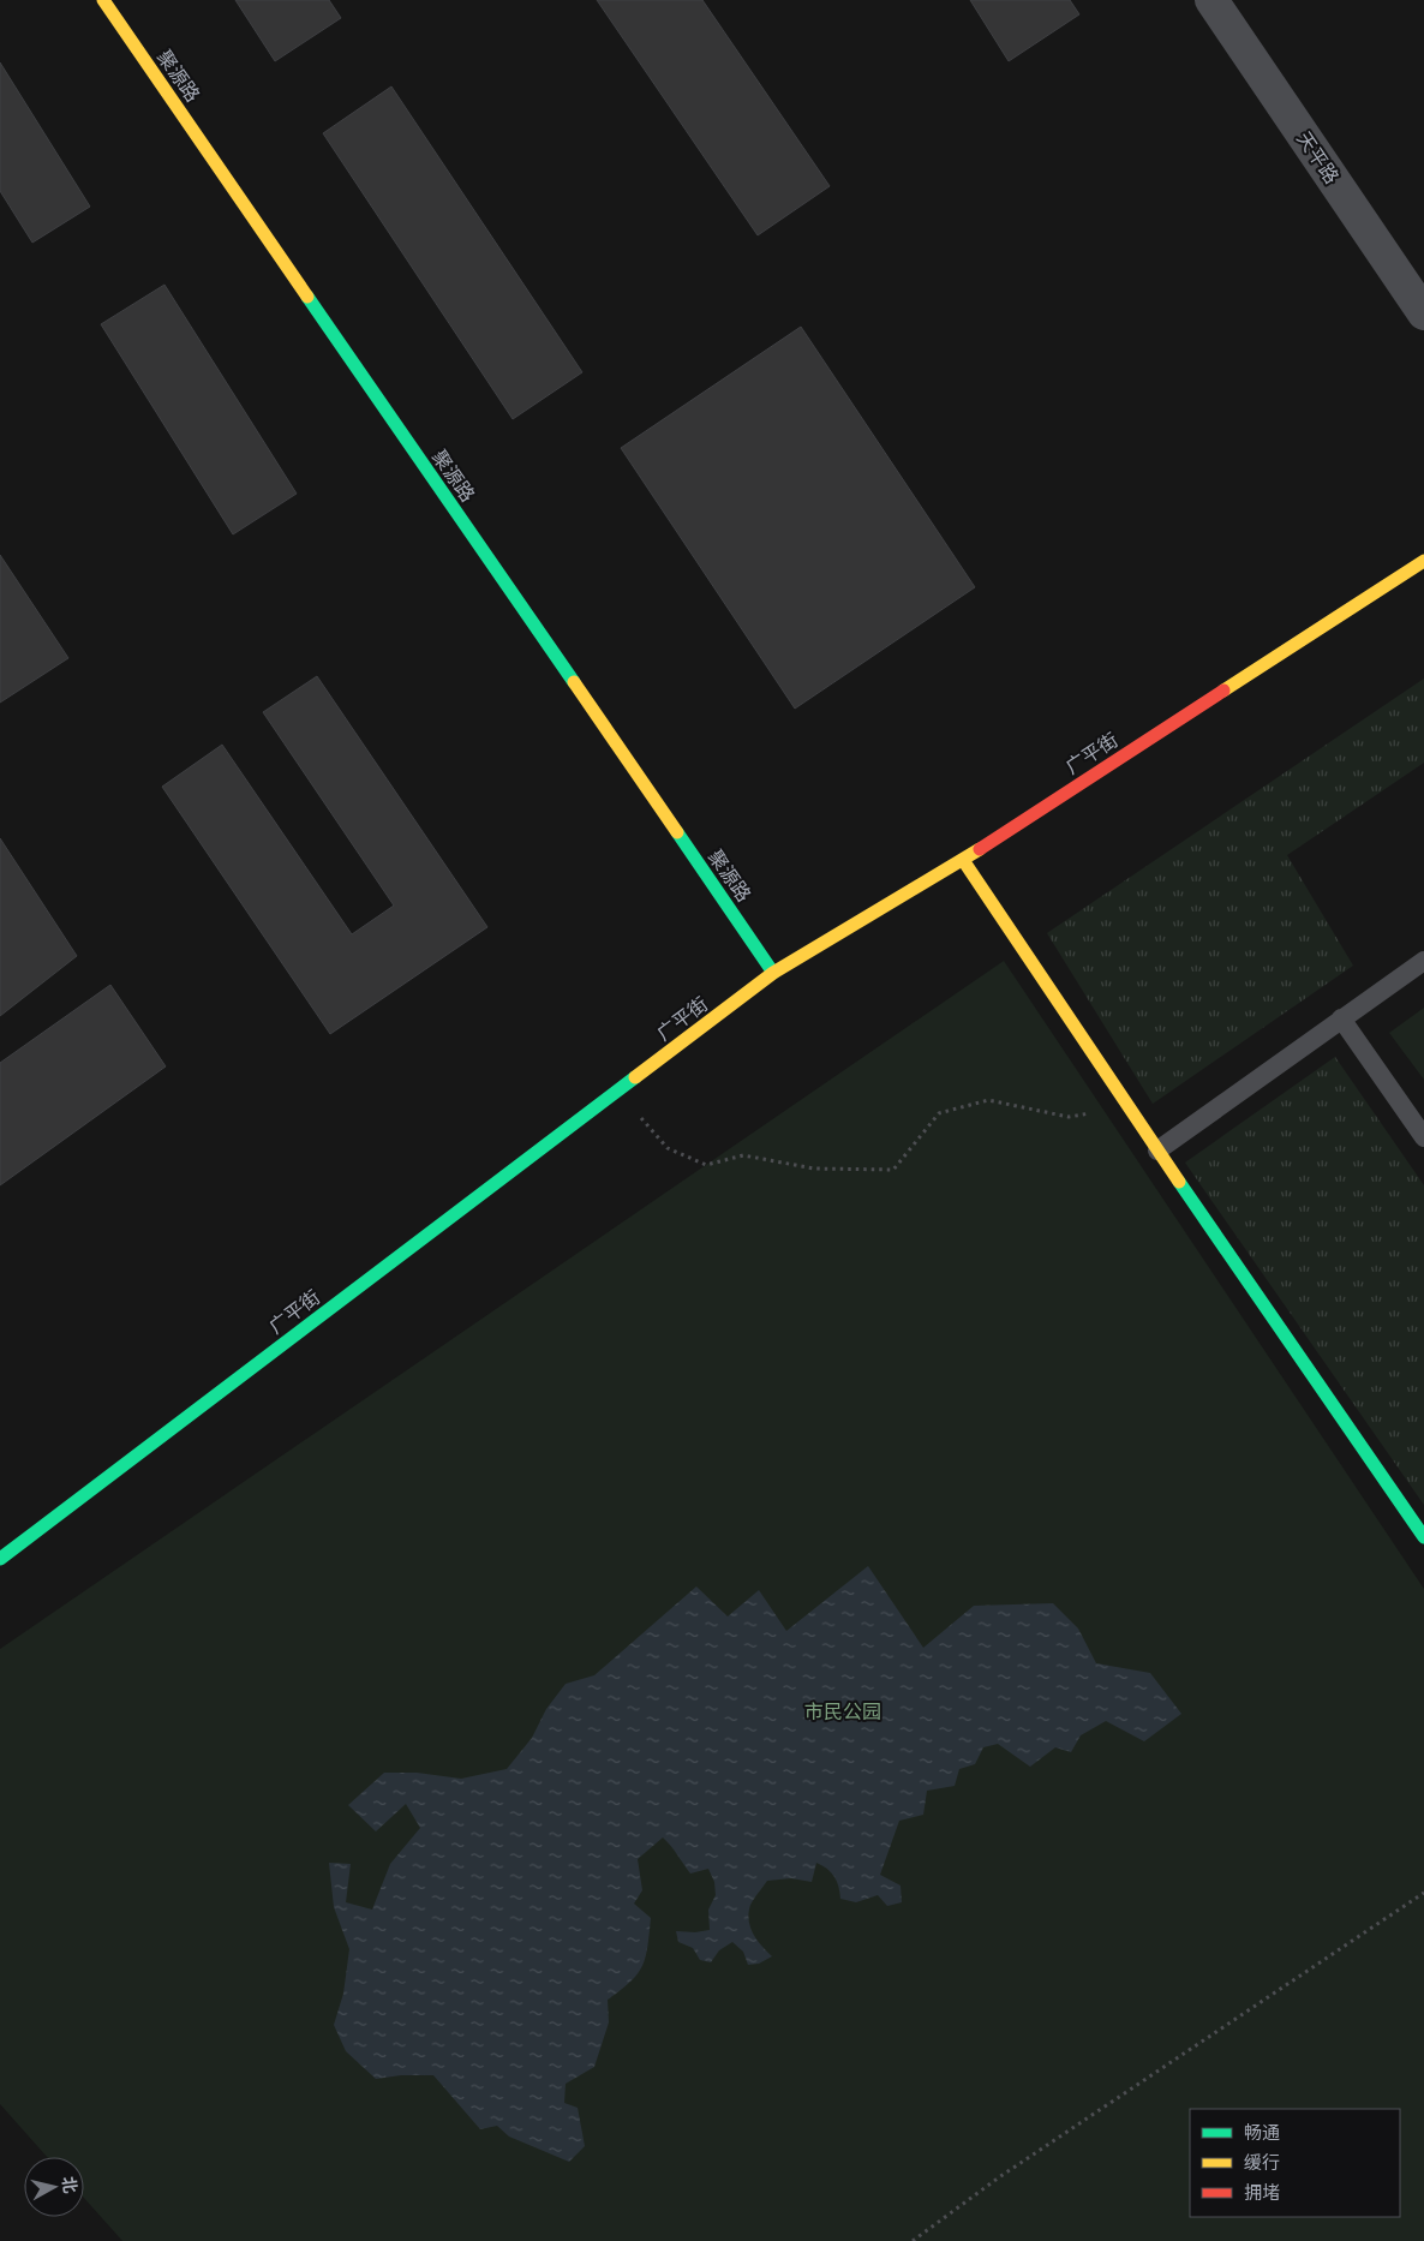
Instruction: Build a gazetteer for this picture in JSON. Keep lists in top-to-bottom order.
{
  "streets": {
    "street": ["聚源路", "天平路", "广平街"]
  },
  "crossings": [
    ["聚源路", "广平街"]
  ],
  "parks": ["市民公园"],
  "legend": ["畅通", "缓行", "拥堵"],
  "north": "right"
}
